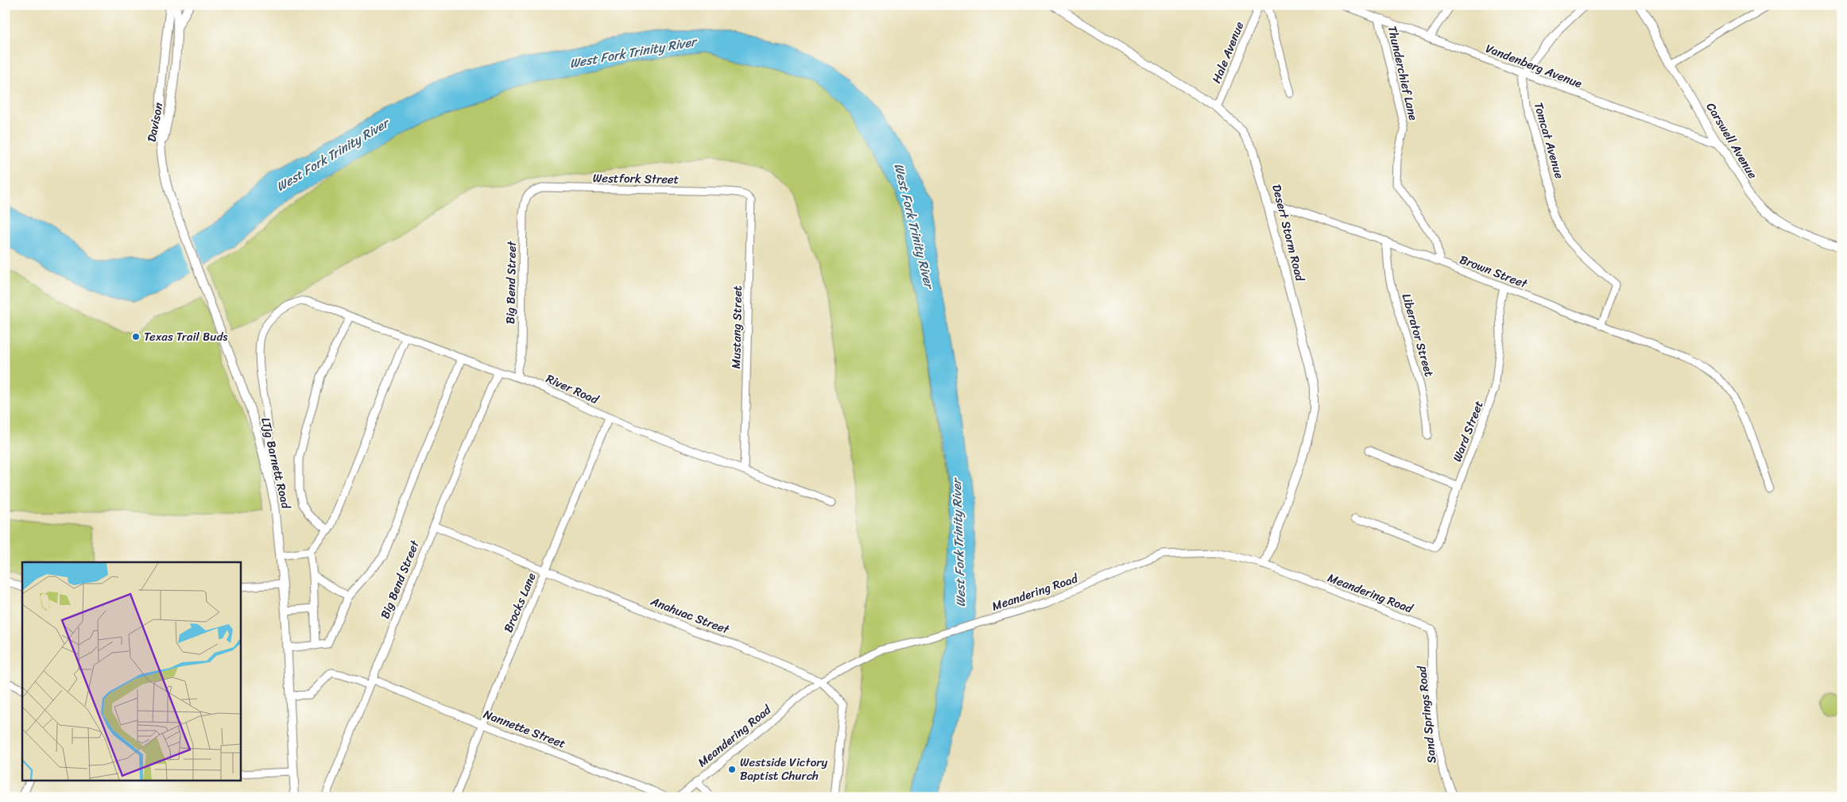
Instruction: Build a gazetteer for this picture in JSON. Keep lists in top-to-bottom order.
{
  "streets": {
    "street": [
      "Hale Avenue",
      "Vandenberg Avenue",
      "Thunderchief Lane",
      "Davison",
      "Tomcat Avenue",
      "Carswell Avenue",
      "Westfork Street",
      "Desert Storm Road",
      "Brown Street",
      "Big Bend Street",
      "Mustang Street",
      "Liberator Street",
      "River Road",
      "Ward Street",
      "LTjg Barnett Road",
      "Meandering Road",
      "Brocks Lane",
      "Anahuac Street",
      "Sand Springs Road",
      "Nannette Street"
    ]
  },
  "crossings": [
    ["Hale Avenue", "Desert Storm Road"],
    ["Vandenberg Avenue", "Thunderchief Lane"],
    ["Vandenberg Avenue", "Tomcat Avenue"],
    ["Vandenberg Avenue", "Carswell Avenue"],
    ["Thunderchief Lane", "Brown Street"],
    ["Davison", "LTjg Barnett Road"],
    ["Tomcat Avenue", "Brown Street"],
    ["Westfork Street", "Big Bend Street"],
    ["Westfork Street", "Mustang Street"],
    ["Desert Storm Road", "Brown Street"],
    ["Desert Storm Road", "Meandering Road"],
    ["Brown Street", "Liberator Street"],
    ["Brown Street", "Ward Street"],
    ["Big Bend Street", "River Road"],
    ["Big Bend Street", "Anahuac Street"],
    ["Big Bend Street", "Nannette Street"],
    ["Mustang Street", "River Road"],
    ["River Road", "LTjg Barnett Road"],
    ["River Road", "Brocks Lane"],
    ["LTjg Barnett Road", "Nannette Street"],
    ["Meandering Road", "Anahuac Street"],
    ["Meandering Road", "Sand Springs Road"],
    ["Brocks Lane", "Anahuac Street"],
    ["Brocks Lane", "Nannette Street"]
  ],
  "water": ["West Fork Trinity River"],
  "places": ["Texas Trail Buds", "Westside Victory Baptist Church"]
}
